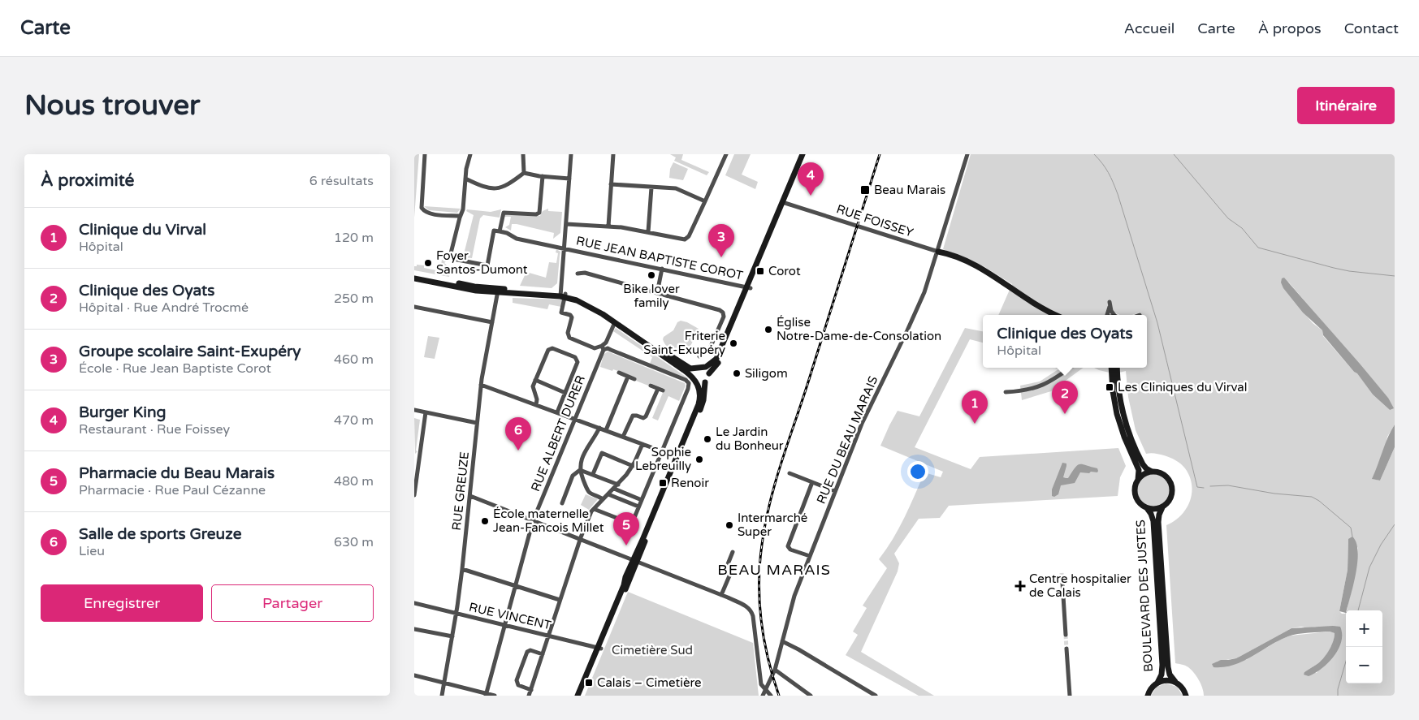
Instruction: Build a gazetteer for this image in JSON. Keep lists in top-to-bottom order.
{
  "streets": {
    "street": [
      "RUE FOISSEY",
      "RUE JEAN BAPTISTE COROT",
      "RUE ALBERT DURER",
      "RUE DU BEAU MARAIS",
      "RUE GREUZE",
      "BOULEVARD DES JUSTES",
      "RUE VINCENT"
    ]
  },
  "crossings": [
    ["RUE FOISSEY", "RUE DU BEAU MARAIS"],
    ["RUE ALBERT DURER", "RUE VINCENT"],
    ["RUE GREUZE", "RUE VINCENT"]
  ],
  "districts": ["BEAU MARAIS"],
  "parks": ["Cimetière Sud"],
  "places": {
    "transit": [
      "Beau Marais",
      "Corot",
      "Les Cliniques du Virval",
      "Renoir",
      "Calais – Cimetière"
    ],
    "other": [
      "Foyer Santos-Dumont",
      "Bike lover family",
      "Église Notre-Dame-de-Consolation",
      "Friterie Saint-Exupéry",
      "Siligom",
      "Le Jardin du Bonheur",
      "Sophie Lebreuilly",
      "École maternelle Jean-Fancois Millet",
      "Intermarché Super"
    ],
    "health": ["Centre hospitalier de Calais"]
  },
  "page": {
    "header": "Carte",
    "nav": [
      "Accueil",
      "Carte",
      "À propos",
      "Contact"
    ],
    "buttons": [
      "Itinéraire",
      ["Enregistrer", "Partager"]
    ],
    "title": "Nous trouver",
    "heading": ["À proximité", "6 résultats"],
    "pins": [
      "4",
      "3",
      "2",
      "1",
      "6",
      "5"
    ],
    "list": [
      {
        "mark": "1",
        "name": "Clinique du Virval",
        "note": "Hôpital",
        "value": "120 m"
      },
      {
        "mark": "2",
        "name": "Clinique des Oyats",
        "note": "Hôpital · Rue André Trocmé",
        "value": "250 m"
      },
      {
        "mark": "3",
        "name": "Groupe scolaire Saint-Exupéry",
        "note": "École · Rue Jean Baptiste Corot",
        "value": "460 m"
      },
      {
        "mark": "4",
        "name": "Burger King",
        "note": "Restaurant · Rue Foissey",
        "value": "470 m"
      },
      {
        "mark": "5",
        "name": "Pharmacie du Beau Marais",
        "note": "Pharmacie · Rue Paul Cézanne",
        "value": "480 m"
      },
      {
        "mark": "6",
        "name": "Salle de sports Greuze",
        "note": "Lieu",
        "value": "630 m"
      }
    ],
    "popup": ["Clinique des Oyats", "Hôpital"],
    "map_buttons": ["+", "−"]
  }
}
